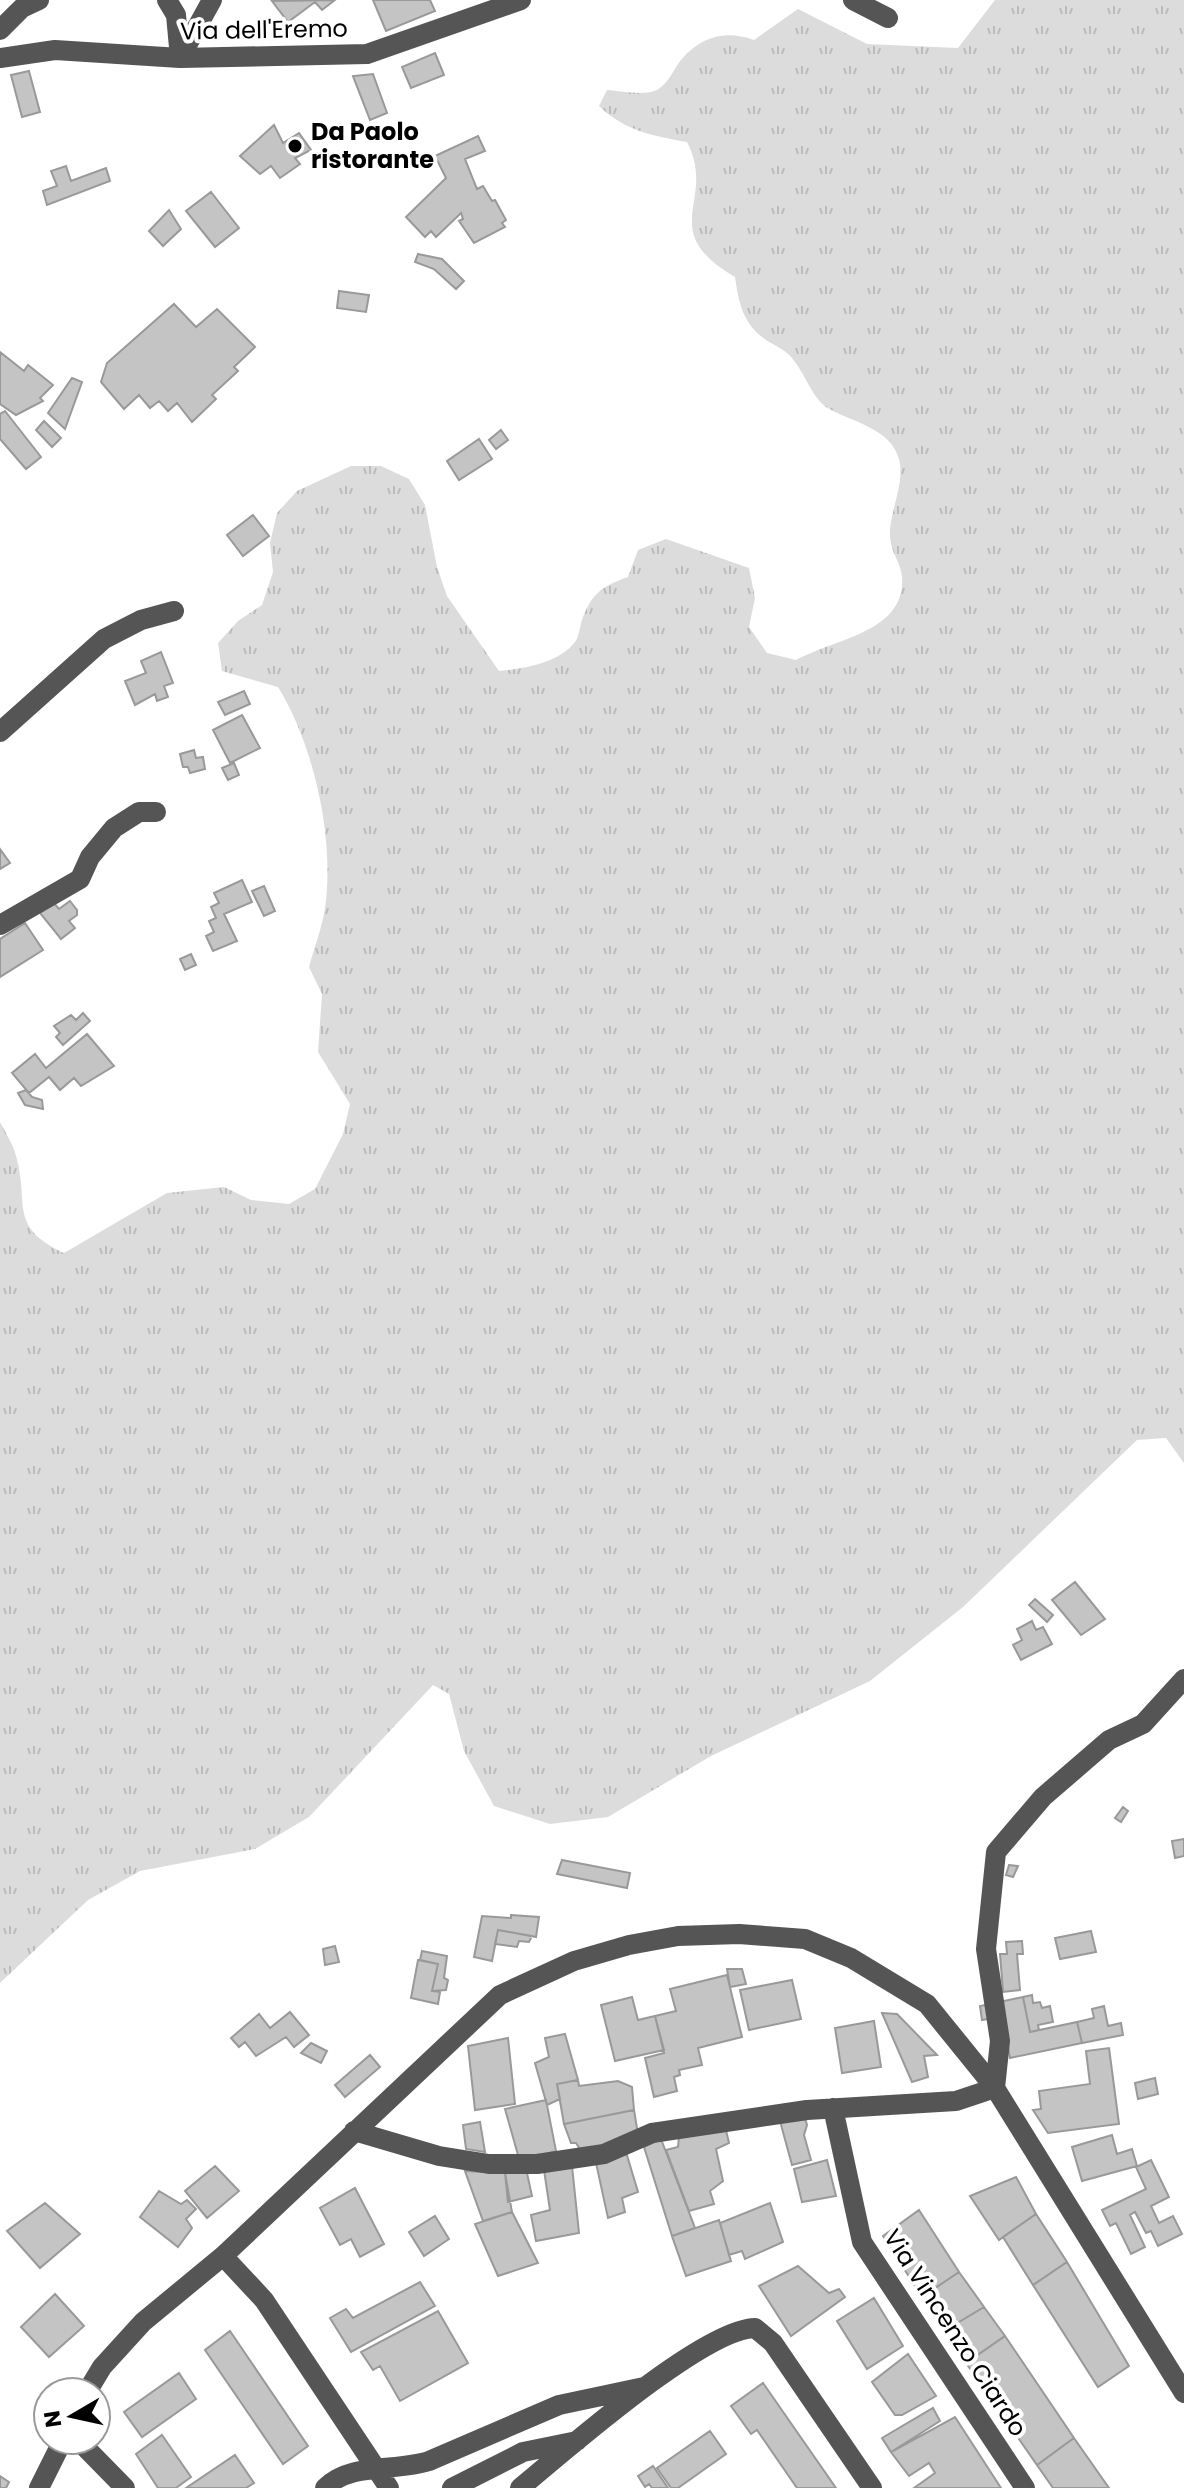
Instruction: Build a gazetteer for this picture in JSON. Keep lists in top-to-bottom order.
{
  "streets": {
    "street": ["Via dell'Eremo", "Via Vincenzo Ciardo"]
  },
  "places": ["Da Paolo ristorante"],
  "north": "left"
}
